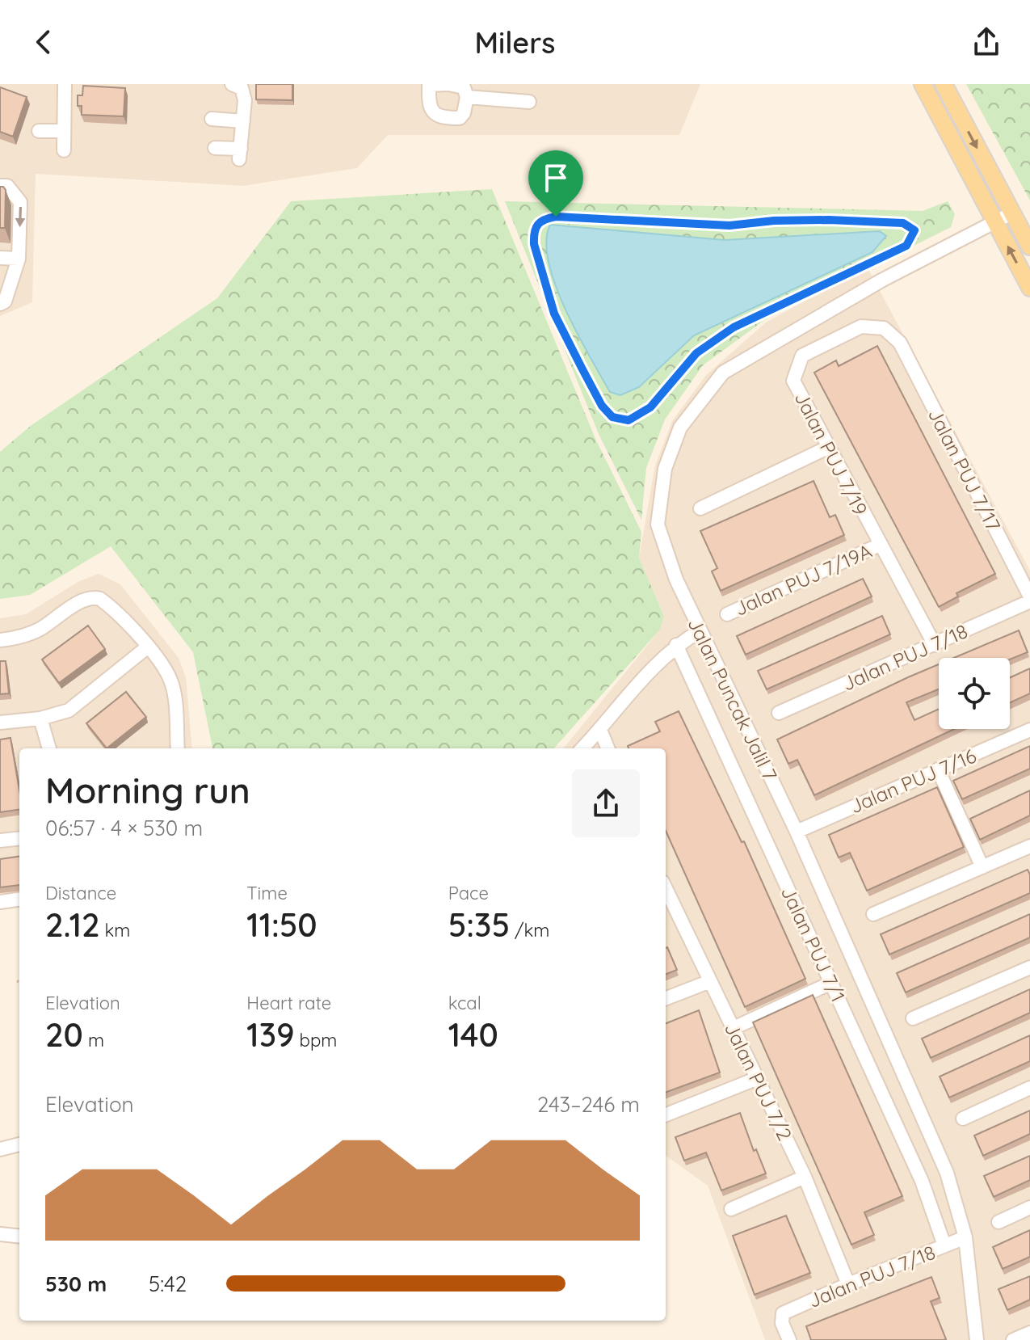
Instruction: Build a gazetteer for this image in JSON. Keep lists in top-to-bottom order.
{
  "streets": {
    "street": [
      "Jalan PUJ 7/19",
      "Jalan PUJ 7/17",
      "Jalan PUJ 7/19A",
      "Jalan PUJ 7/18",
      "Jalan Puncak Jalil 7",
      "Jalan PUJ 7/16",
      "Jalan PUJ 7/1",
      "Jalan PUJ 7/2"
    ]
  },
  "crossings": [
    ["Jalan PUJ 7/19", "Jalan PUJ 7/17"],
    ["Jalan PUJ 7/19", "Jalan PUJ 7/19A"],
    ["Jalan PUJ 7/19", "Jalan PUJ 7/18"],
    ["Jalan PUJ 7/17", "Jalan PUJ 7/18"],
    ["Jalan PUJ 7/18", "Jalan Puncak Jalil 7"],
    ["Jalan PUJ 7/18", "Jalan PUJ 7/1"],
    ["Jalan PUJ 7/18", "Jalan PUJ 7/2"],
    ["Jalan Puncak Jalil 7", "Jalan PUJ 7/16"]
  ],
  "page": {
    "header": "Milers",
    "heading": ["Morning run", "06:57 · 4 × 530 m"],
    "stats": [
      ["Distance", "2.12 km"],
      ["Time", "11:50"],
      ["Pace", "5:35 /km"],
      ["Elevation", "20 m"],
      ["Heart rate", "139 bpm"],
      ["kcal", "140"]
    ],
    "chart": ["Elevation", "243–246 m"],
    "list": [
      {
        "name": "530 m",
        "note": "5:42"
      }
    ]
  }
}
